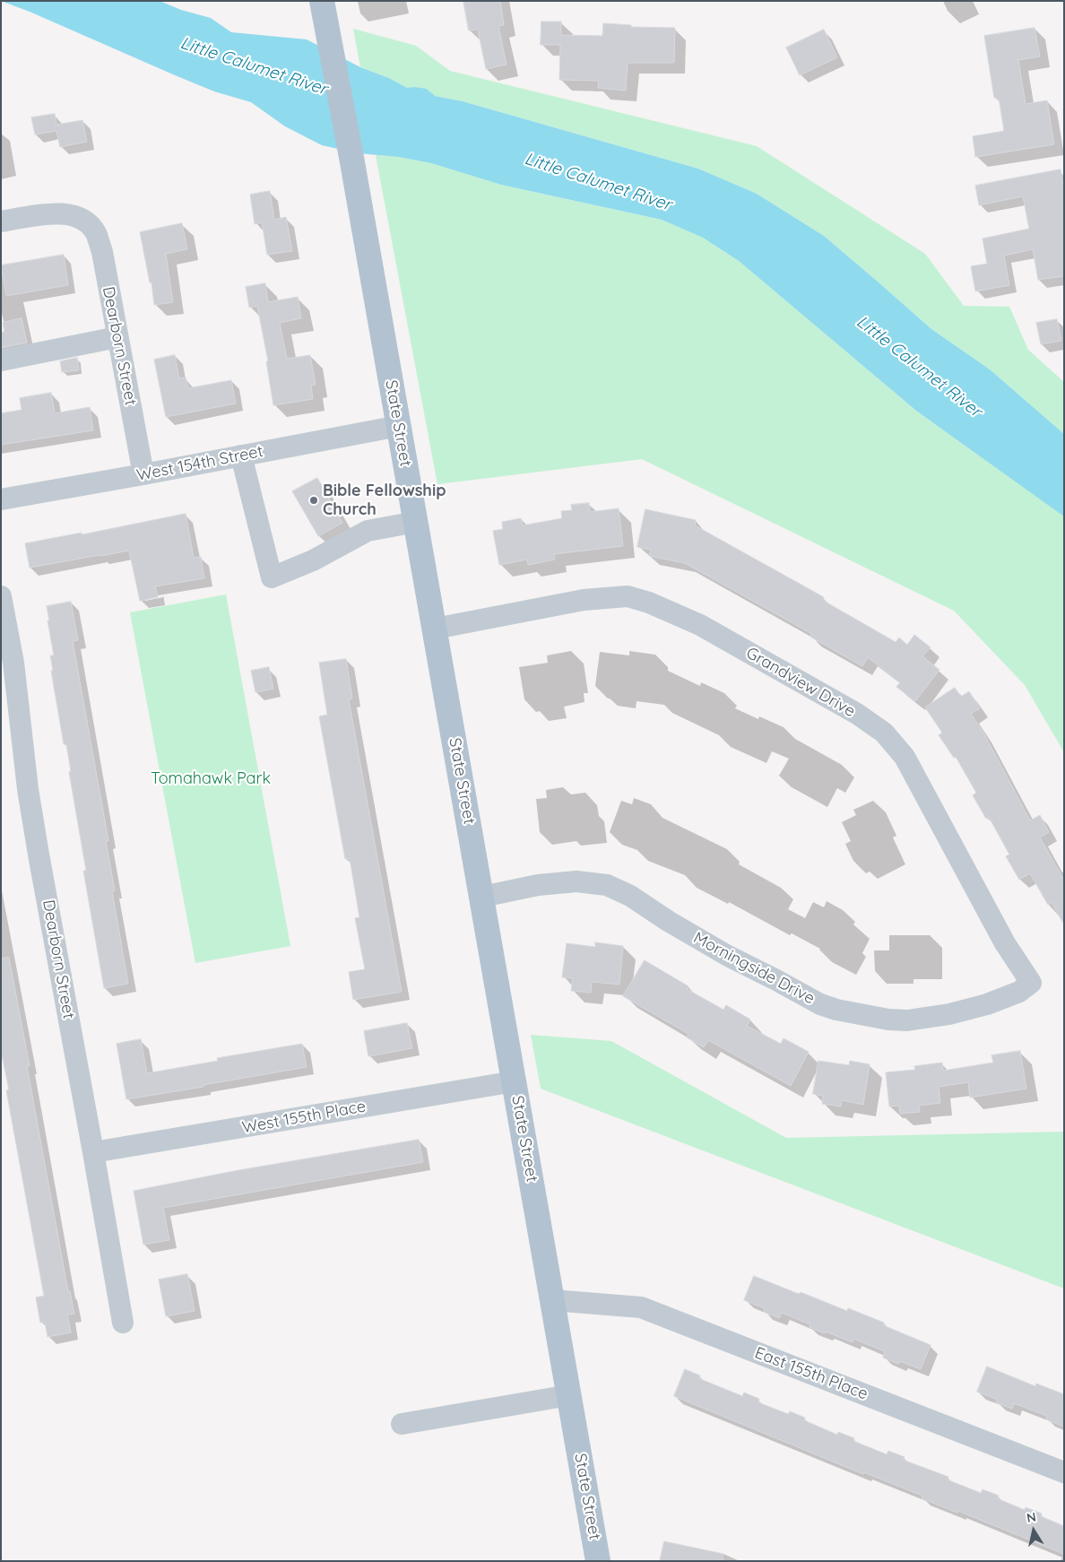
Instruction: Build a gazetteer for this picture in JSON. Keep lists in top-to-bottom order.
{
  "streets": {
    "main road": ["State Street"],
    "street": [
      "Dearborn Street",
      "West 154th Street",
      "Grandview Drive",
      "Morningside Drive",
      "West 155th Place",
      "East 155th Place"
    ]
  },
  "crossings": [
    ["Dearborn Street", "West 154th Street"],
    ["Dearborn Street", "West 155th Place"],
    ["State Street", "West 154th Street"],
    ["State Street", "Grandview Drive"],
    ["State Street", "Morningside Drive"],
    ["State Street", "West 155th Place"],
    ["State Street", "East 155th Place"],
    ["Grandview Drive", "Morningside Drive"]
  ],
  "water": ["Little Calumet River"],
  "parks": ["Tomahawk Park"],
  "places": ["Bible Fellowship Church"],
  "north": "top"
}
